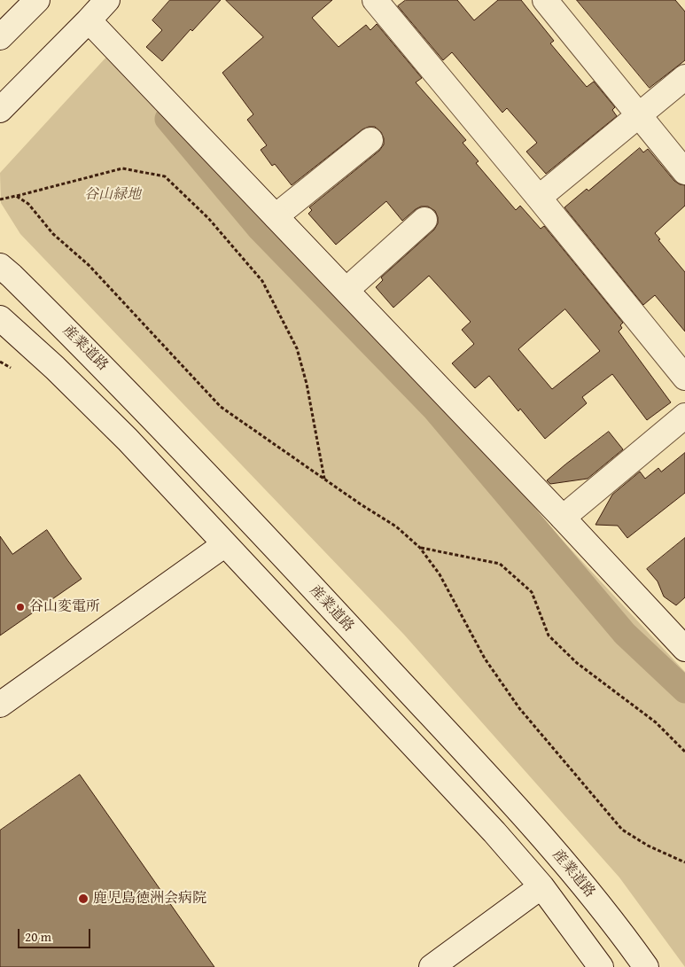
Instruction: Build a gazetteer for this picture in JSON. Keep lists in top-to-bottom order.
{
  "streets": {
    "street": ["産業道路"]
  },
  "parks": ["谷山緑地"],
  "places": ["谷山変電所", "鹿児島徳洲会病院"],
  "scale_bar": "20 m"
}
